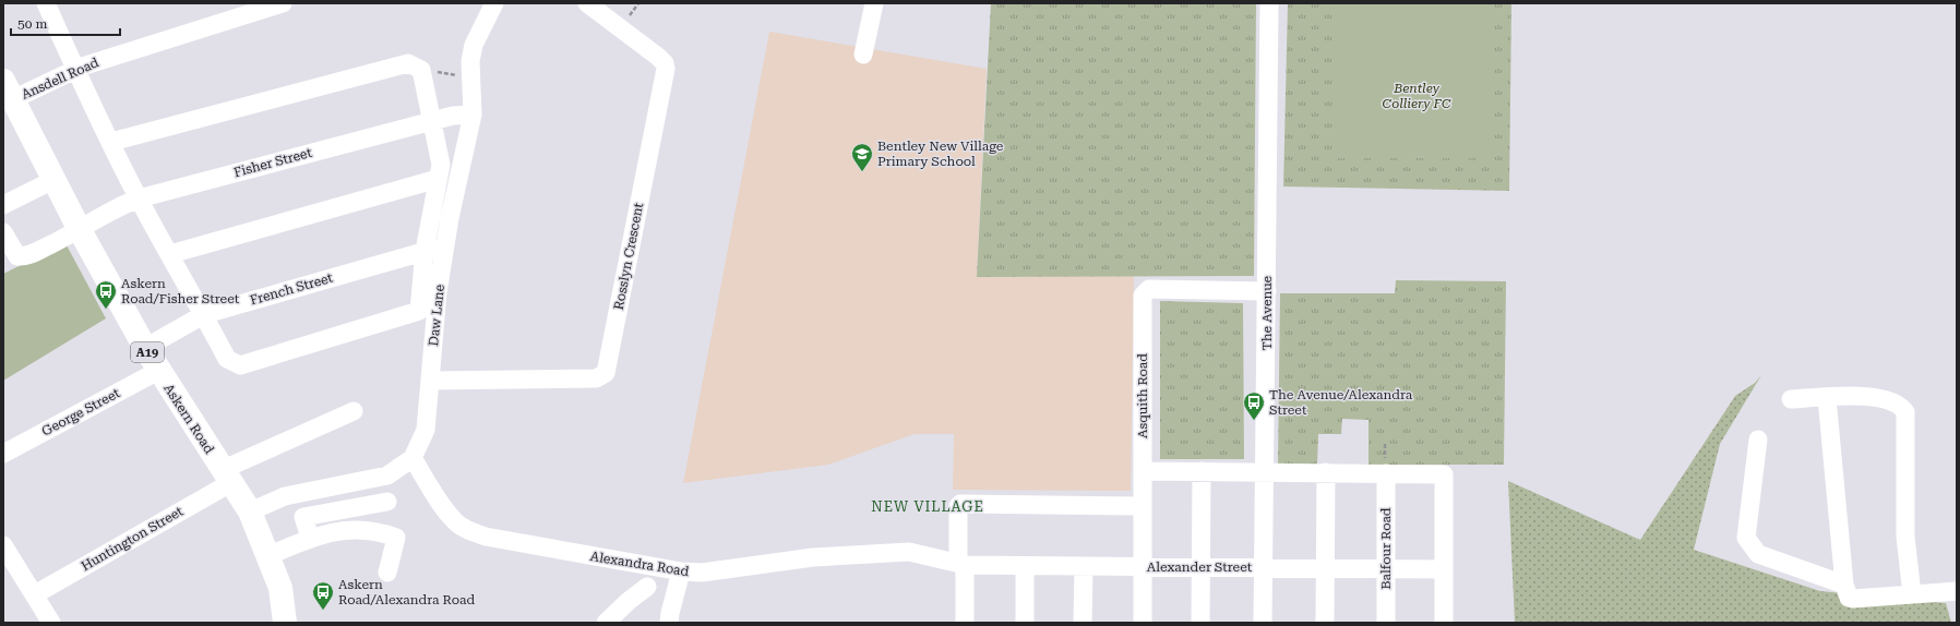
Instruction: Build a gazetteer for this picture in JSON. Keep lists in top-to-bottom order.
{
  "streets": {
    "highway": ["A19", "Askern Road"],
    "street": [
      "Ansdell Road",
      "Fisher Street",
      "Rosslyn Crescent",
      "French Street",
      "The Avenue",
      "Daw Lane",
      "Asquith Road",
      "George Street",
      "Huntington Street",
      "Balfour Road",
      "Alexandra Road",
      "Alexander Street"
    ]
  },
  "crossings": [
    ["Ansdell Road", "Askern Road"],
    ["Fisher Street", "Daw Lane"],
    ["Fisher Street", "Askern Road"],
    ["Rosslyn Crescent", "Daw Lane"],
    ["French Street", "Daw Lane"],
    ["French Street", "Askern Road"],
    ["The Avenue", "Asquith Road"],
    ["The Avenue", "Alexander Street"],
    ["Daw Lane", "Alexandra Road"],
    ["Asquith Road", "Alexander Street"],
    ["George Street", "Askern Road"],
    ["Askern Road", "Huntington Street"],
    ["Balfour Road", "Alexander Street"],
    ["Alexandra Road", "Alexander Street"]
  ],
  "districts": ["NEW VILLAGE"],
  "parks": ["Bentley Colliery FC"],
  "places": {
    "school or university": ["Bentley New Village Primary School"],
    "bus stop": ["Askern Road/Fisher Street", "The Avenue/Alexandra Street", "Askern Road/Alexandra Road"]
  },
  "scale_bar": "50 m"
}
